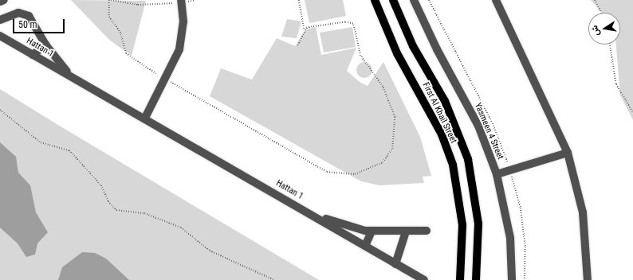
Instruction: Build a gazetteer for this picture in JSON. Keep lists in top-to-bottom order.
{
  "streets": {
    "main road": ["First Al Khail Street"],
    "street": ["Hattan 1", "Yasmeen 4 Street"]
  },
  "scale_bar": "50 m",
  "north": "left"
}
